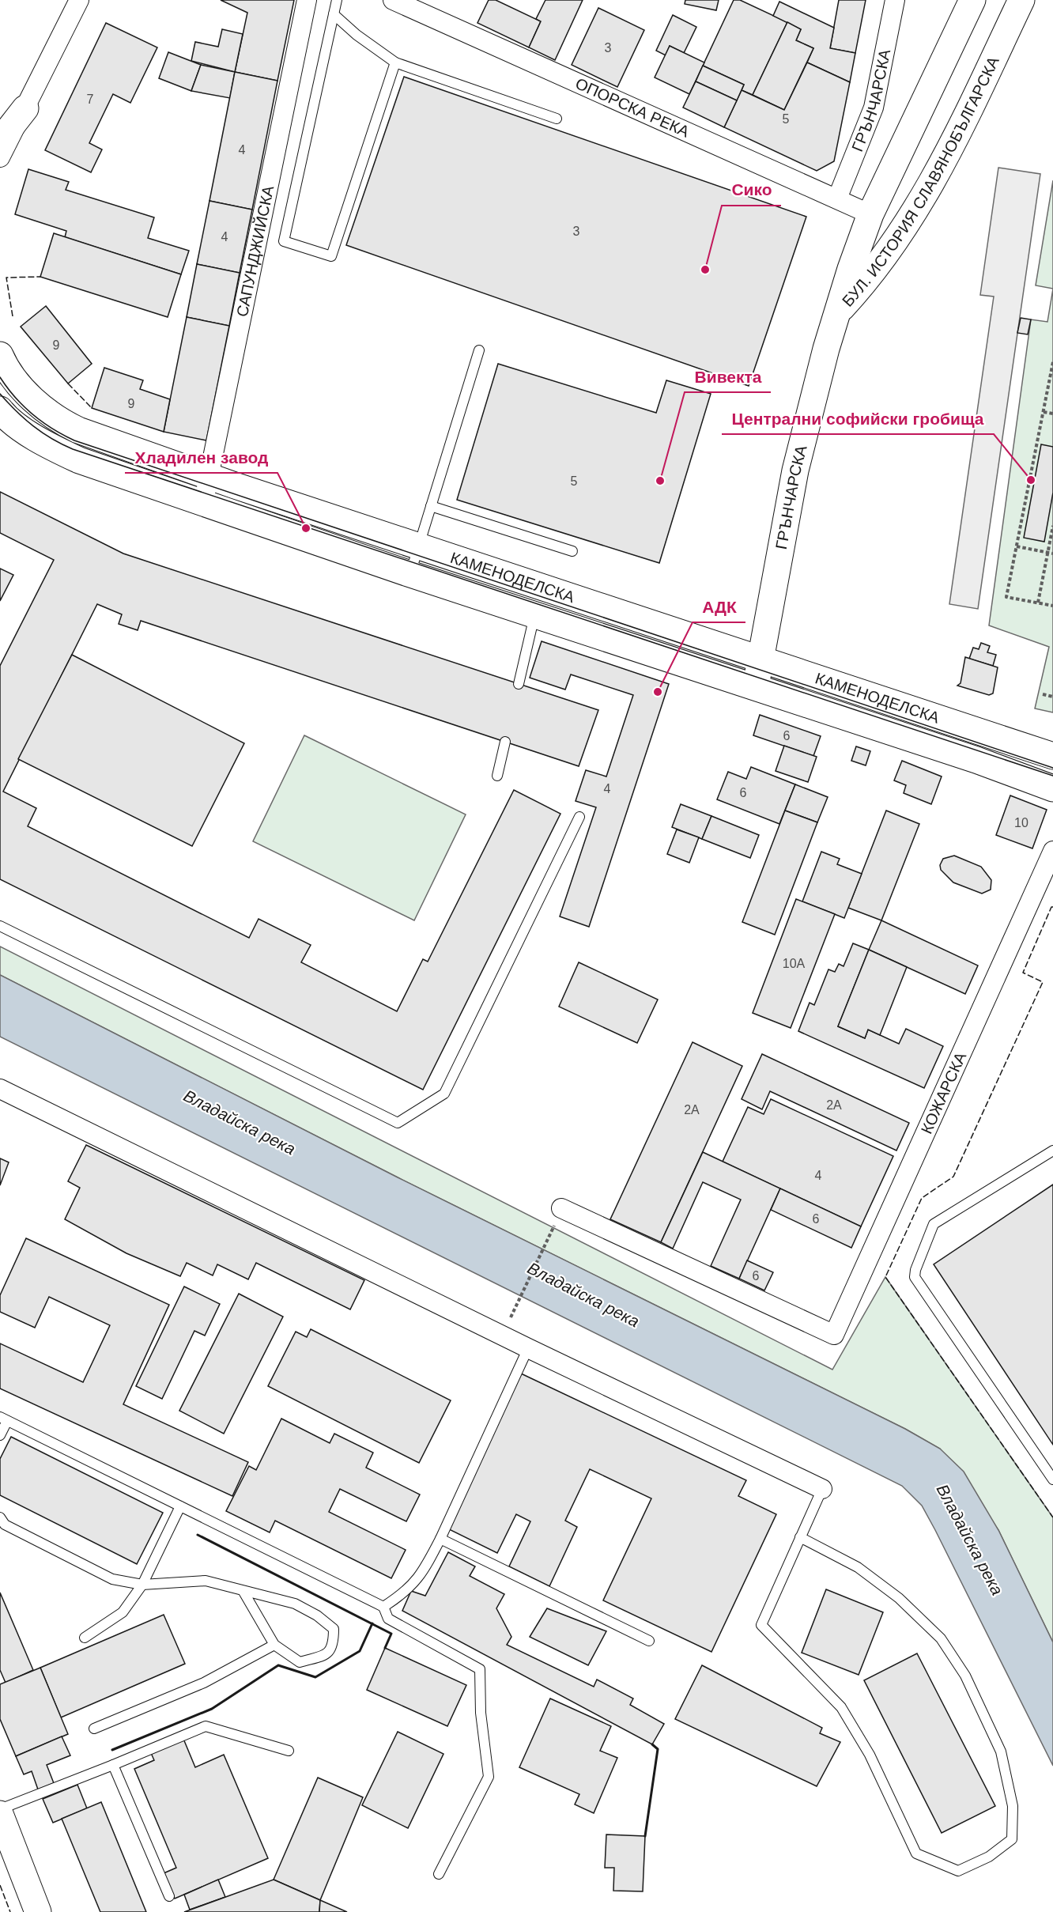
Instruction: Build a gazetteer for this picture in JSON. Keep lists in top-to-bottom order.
{
  "streets": {
    "main road": ["ГРЪНЧАРСКА", "БУЛ. ИСТОРИЯ СЛАВЯНОБЪЛГАРСКА", "КАМЕНОДЕЛСКА"],
    "street": ["ОПОРСКА РЕКА", "САПУНДЖИЙСКА", "КОЖАРСКА"]
  },
  "crossings": [
    ["ГРЪНЧАРСКА", "ОПОРСКА РЕКА"],
    ["ГРЪНЧАРСКА", "БУЛ. ИСТОРИЯ СЛАВЯНОБЪЛГАРСКА"],
    ["ГРЪНЧАРСКА", "КАМЕНОДЕЛСКА"],
    ["ОПОРСКА РЕКА", "БУЛ. ИСТОРИЯ СЛАВЯНОБЪЛГАРСКА"],
    ["САПУНДЖИЙСКА", "КАМЕНОДЕЛСКА"]
  ],
  "water": ["Владайска река"],
  "places": [
    "Сико",
    "Централни софийски гробища",
    "Вивекта",
    "Хладилен завод",
    "АДК"
  ],
  "house_numbers": [
    "3",
    "7",
    "5",
    "4",
    "3",
    "4",
    "9",
    "9",
    "5",
    "6",
    "4",
    "6",
    "10",
    "10А",
    "2А",
    "2А",
    "4",
    "6",
    "6"
  ]
}
